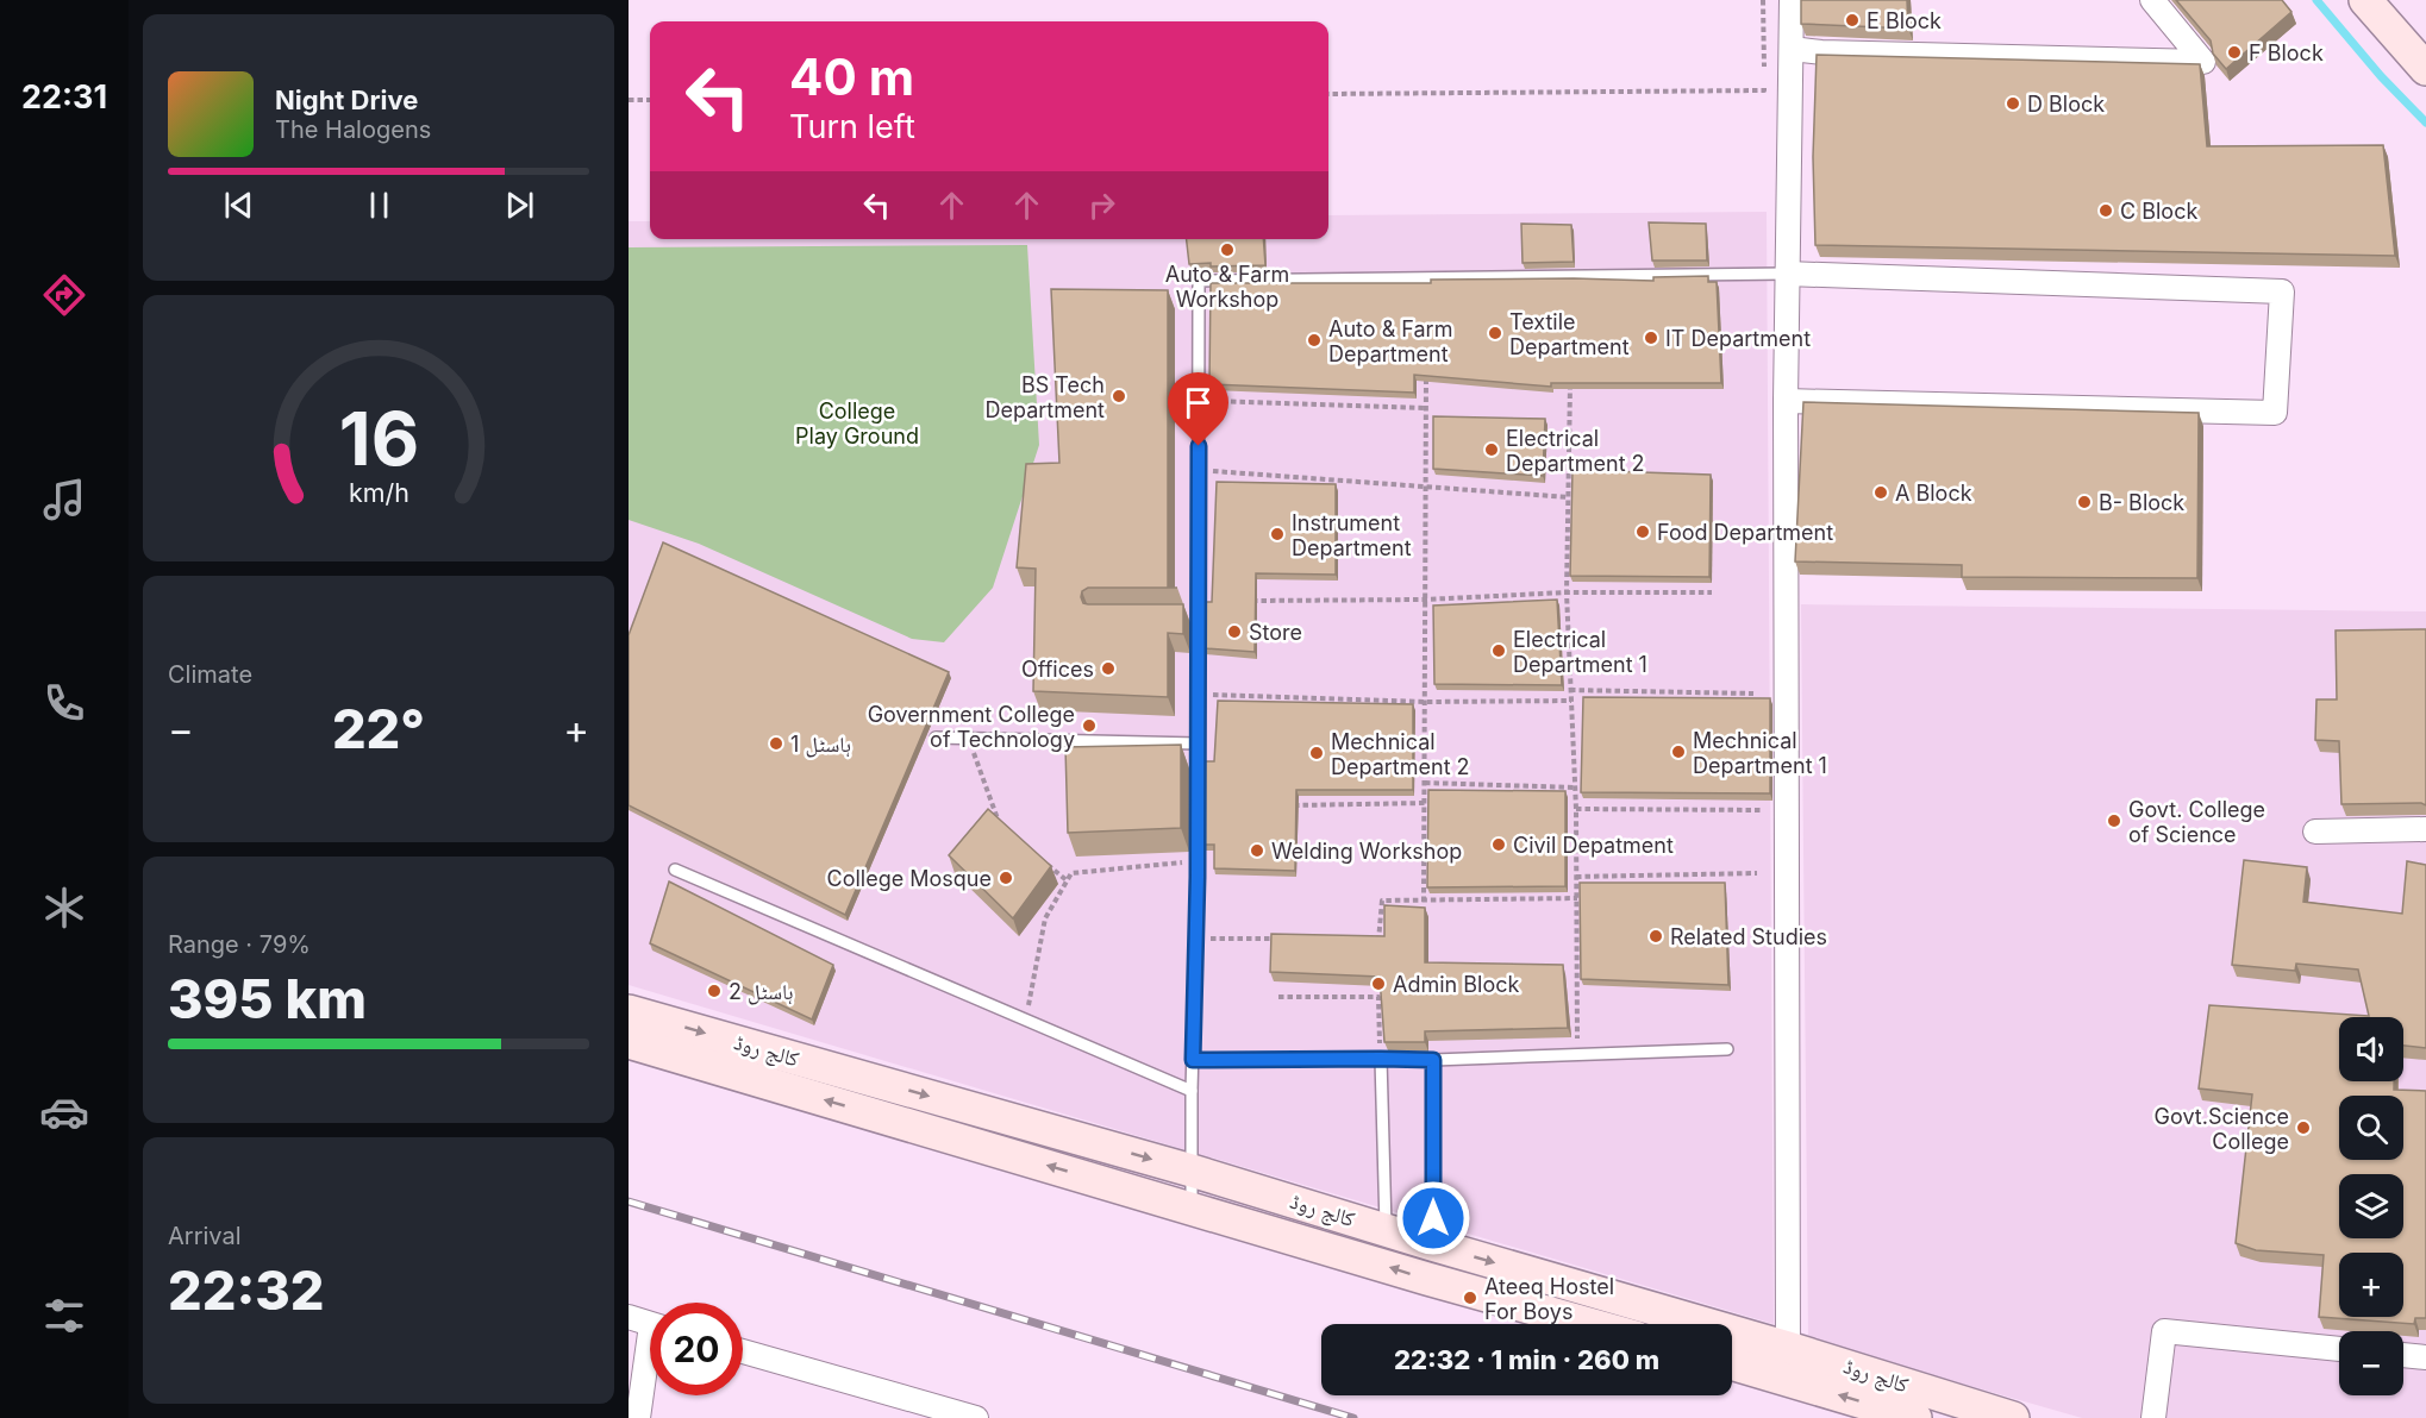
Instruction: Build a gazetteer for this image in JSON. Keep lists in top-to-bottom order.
{
  "streets": {
    "main road": ["کالج روڈ"]
  },
  "parks": ["College Play Ground"],
  "places": [
    "E Block",
    "F Block",
    "D Block",
    "C Block",
    "Auto & Farm Workshop",
    "Textile Department",
    "IT Department",
    "Auto & Farm Department",
    "BS Tech Department",
    "Electrical Department 2",
    "A Block",
    "B- Block",
    "Food Department",
    "Instrument Department",
    "Store",
    "Electrical Department 1",
    "Offices",
    "Government College of Technology",
    "ہاسٹل 1",
    "Mechnical Department 1",
    "Mechnical Department 2",
    "Govt. College of Science",
    "Civil Depatment",
    "Welding Workshop",
    "College Mosque",
    "Related Studies",
    "Admin Block",
    "ہاسٹل 2",
    "Govt.Science College",
    "Ateeq Hostel For Boys"
  ],
  "page": {
    "tabs": "22:31",
    "turn": ["40 m", "Turn left"],
    "song": ["Night Drive", "The Halogens"],
    "tile": [
      "Climate",
      ["Range · 79%", "395 km"],
      ["Arrival", "22:32"]
    ],
    "heat": ["−", "22°", "+"],
    "map_buttons": ["+", "−"],
    "limit": "20",
    "trip": "22:32 · 1 min · 260 m",
    "gauge": ["16", "km/h"]
  }
}
